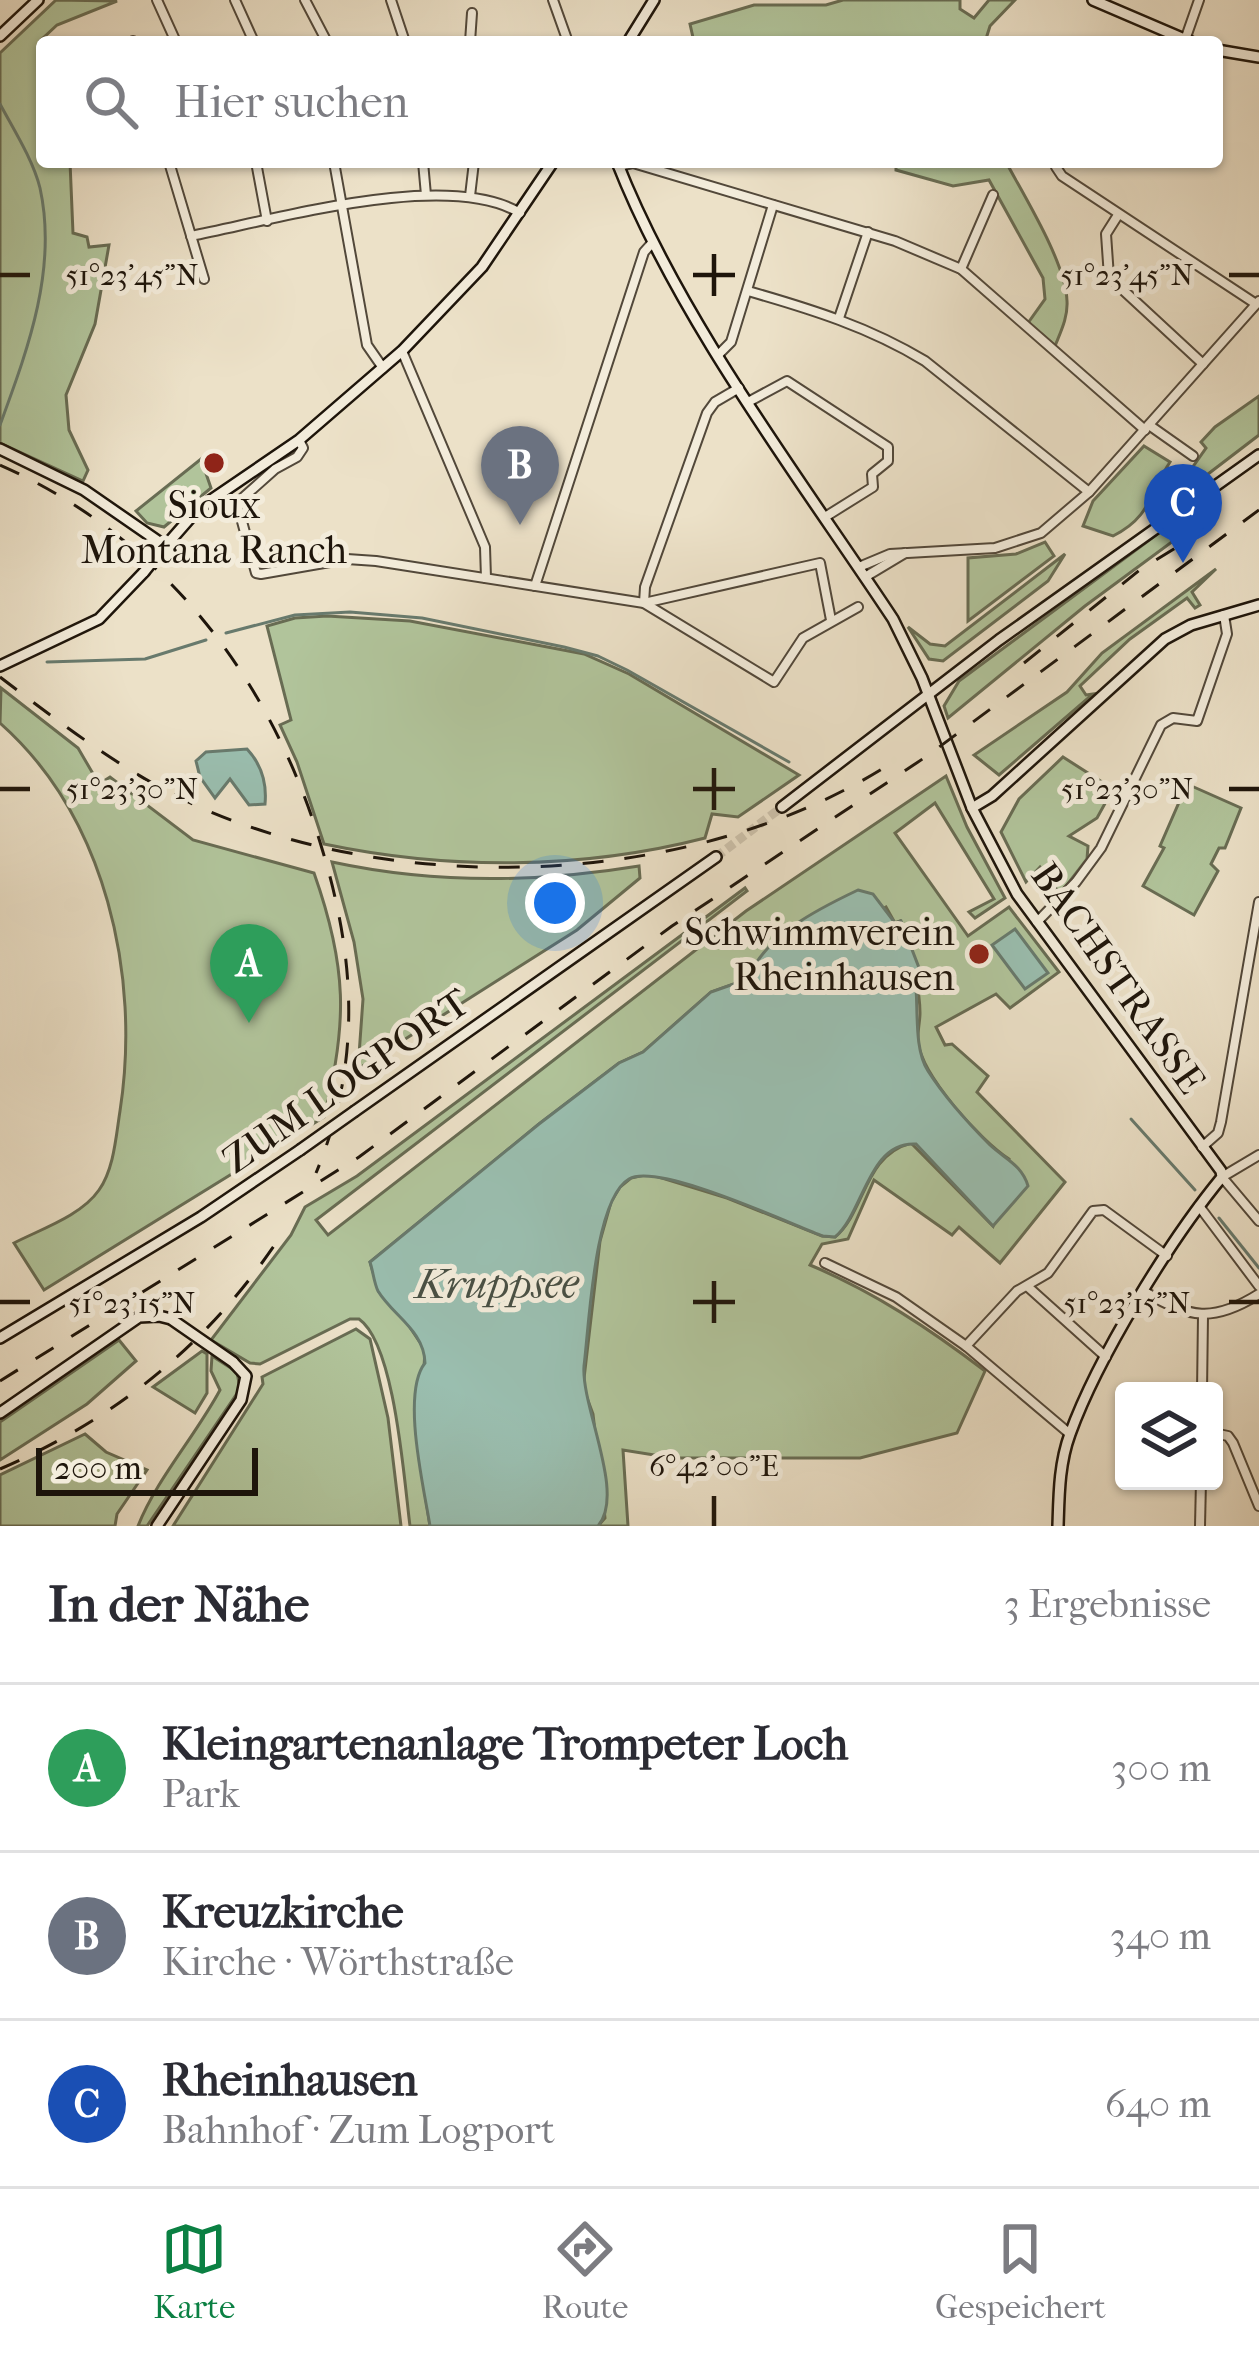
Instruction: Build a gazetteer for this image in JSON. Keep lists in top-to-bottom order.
{
  "streets": {
    "street": ["BACHSTRASSE", "ZUM LOGPORT"]
  },
  "water": ["Kruppsee"],
  "places": ["Sioux Montana Ranch", "Schwimmverein Rheinhausen"],
  "scale_bar": "200 m",
  "page": {
    "search": "Hier suchen",
    "pins": ["B", "C", "A"],
    "scale": "200 m",
    "heading": ["In der Nähe", "3 Ergebnisse"],
    "list": [
      {
        "mark": "A",
        "name": "Kleingartenanlage Trompeter Loch",
        "note": "Park",
        "value": "300 m"
      },
      {
        "mark": "B",
        "name": "Kreuzkirche",
        "note": "Kirche · Wörthstraße",
        "value": "340 m"
      },
      {
        "mark": "C",
        "name": "Rheinhausen",
        "note": "Bahnhof · Zum Logport",
        "value": "640 m"
      }
    ],
    "nav": ["Karte", "Route", "Gespeichert"]
  },
  "coordinates": [
    "51°23'45\"N",
    "51°23'30\"N",
    "51°23'15\"N",
    "6°42'00\"E"
  ]
}
